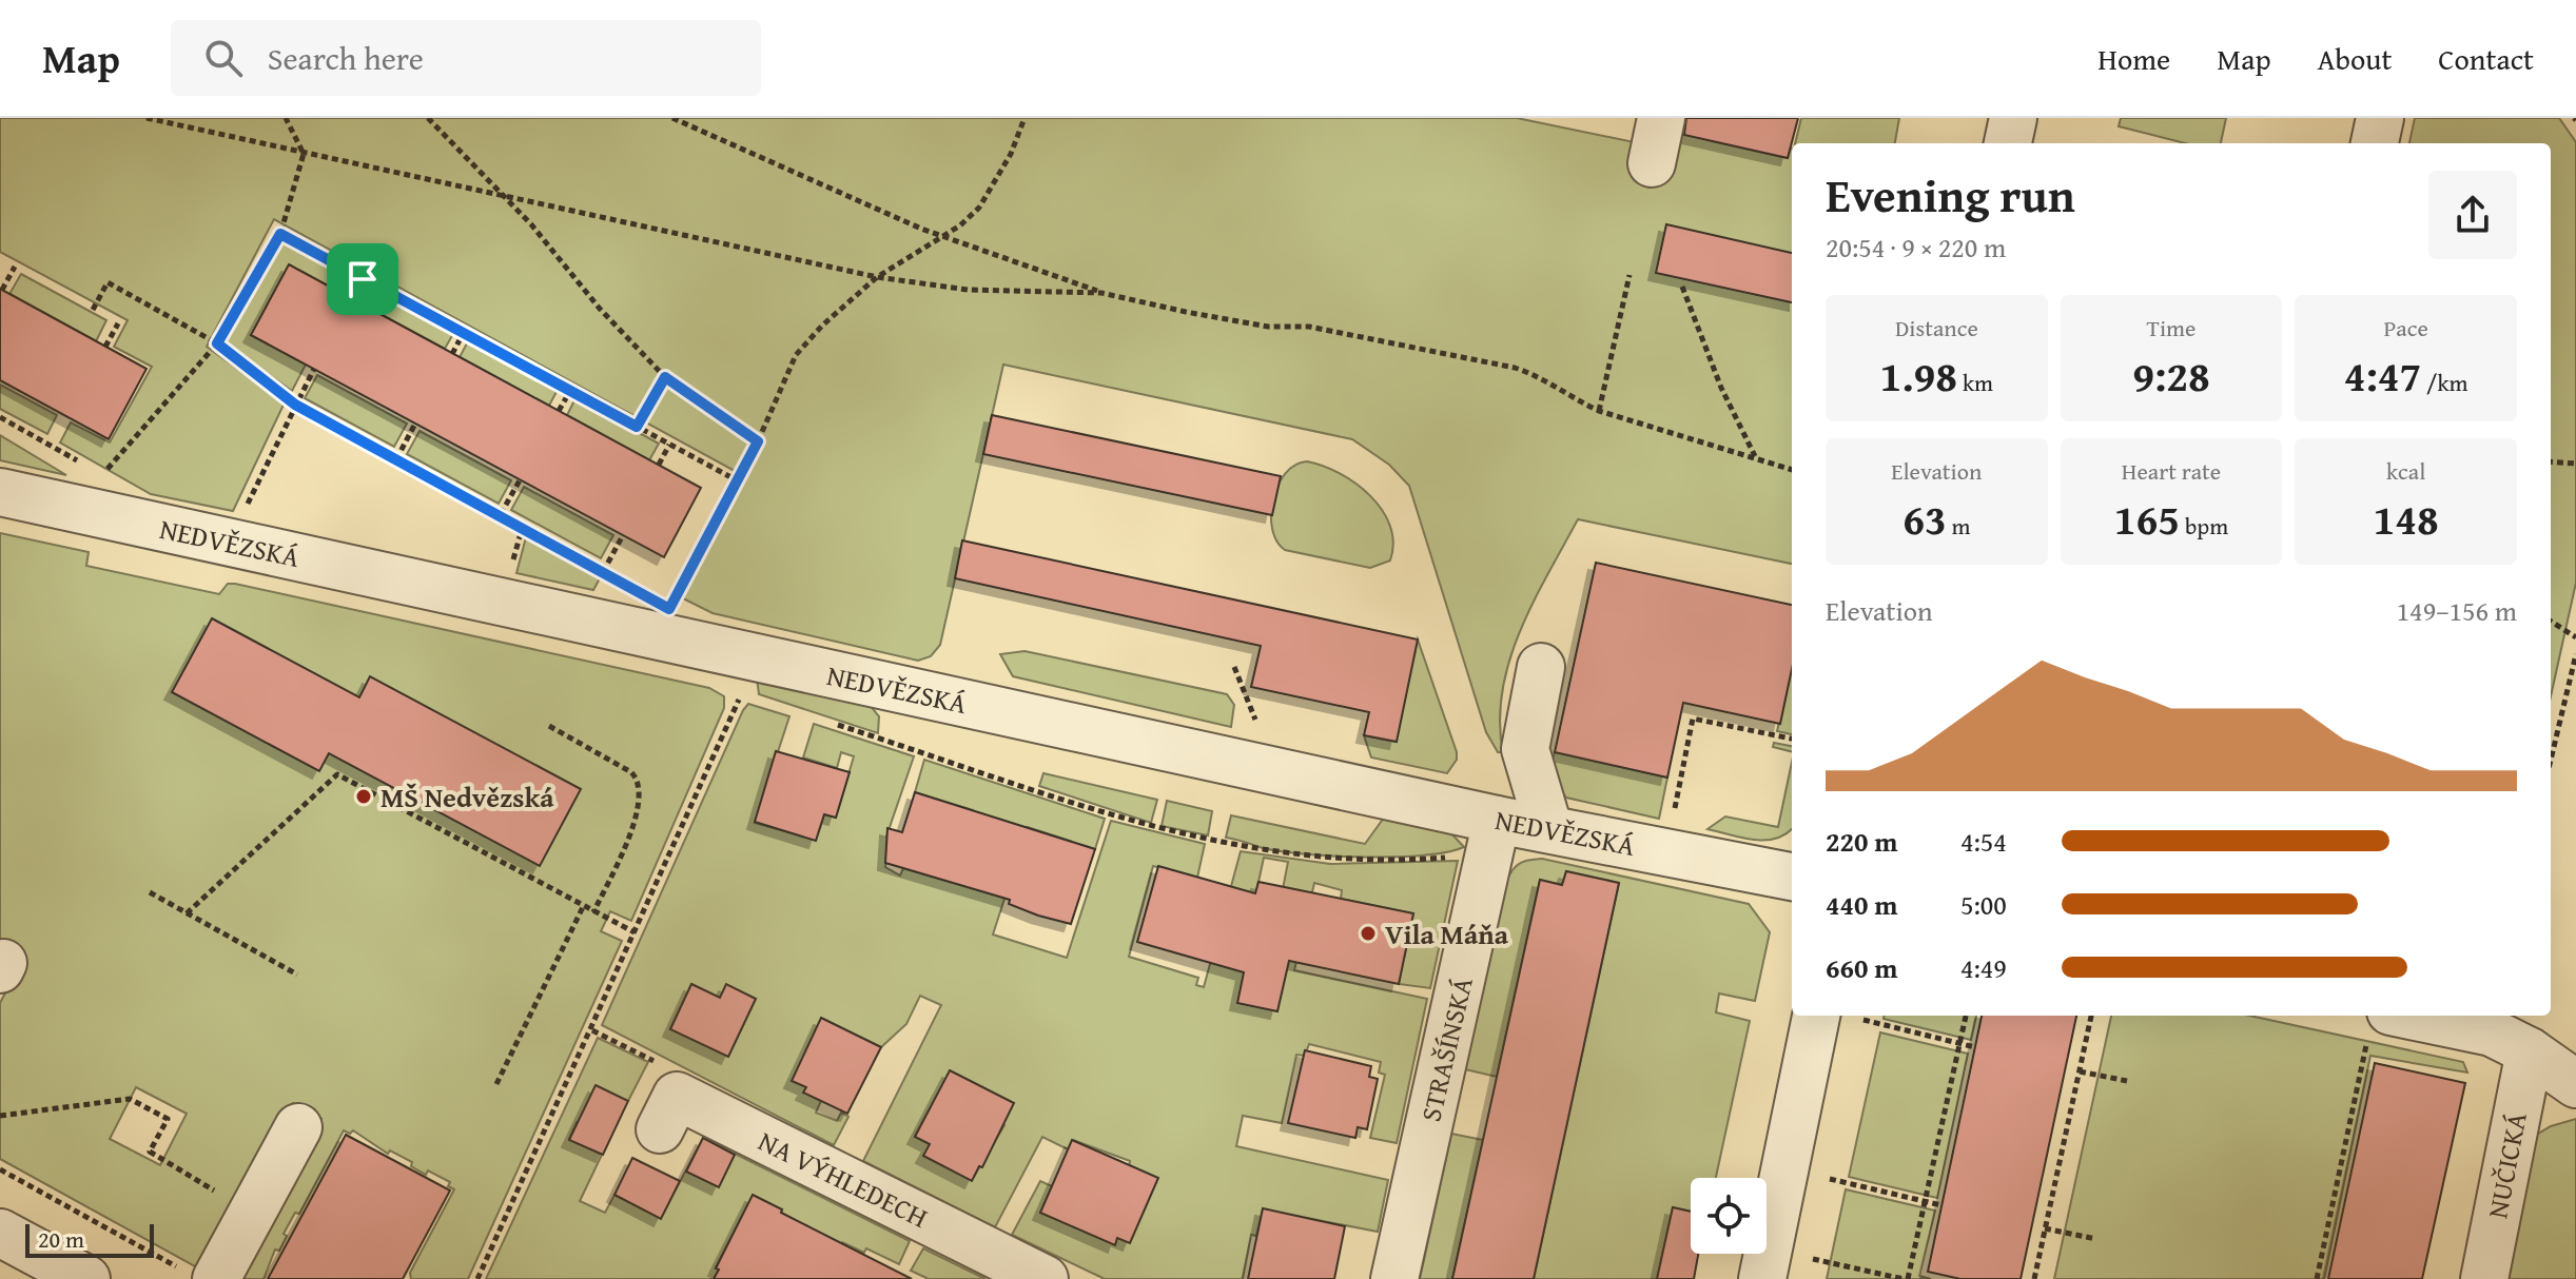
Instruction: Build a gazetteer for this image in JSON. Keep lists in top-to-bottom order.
{
  "streets": {
    "street": [
      "NEDVĚZSKÁ",
      "STRAŠÍNSKÁ",
      "NUČICKÁ",
      "NA VÝHLEDECH"
    ]
  },
  "crossings": [
    ["NEDVĚZSKÁ", "STRAŠÍNSKÁ"]
  ],
  "places": ["MŠ Nedvězská", "Vila Máňa"],
  "scale_bar": "20 m",
  "page": {
    "header": "Map",
    "search": "Search here",
    "nav": [
      "Home",
      "Map",
      "About",
      "Contact"
    ],
    "heading": ["Evening run", "20:54 · 9 × 220 m"],
    "stats": [
      ["Distance", "1.98 km"],
      ["Time", "9:28"],
      ["Pace", "4:47 /km"],
      ["Elevation", "63 m"],
      ["Heart rate", "165 bpm"],
      ["kcal", "148"]
    ],
    "chart": ["Elevation", "149–156 m"],
    "list": [
      {
        "name": "220 m",
        "note": "4:54"
      },
      {
        "name": "440 m",
        "note": "5:00"
      },
      {
        "name": "660 m",
        "note": "4:49"
      }
    ],
    "scale": "20 m"
  }
}
